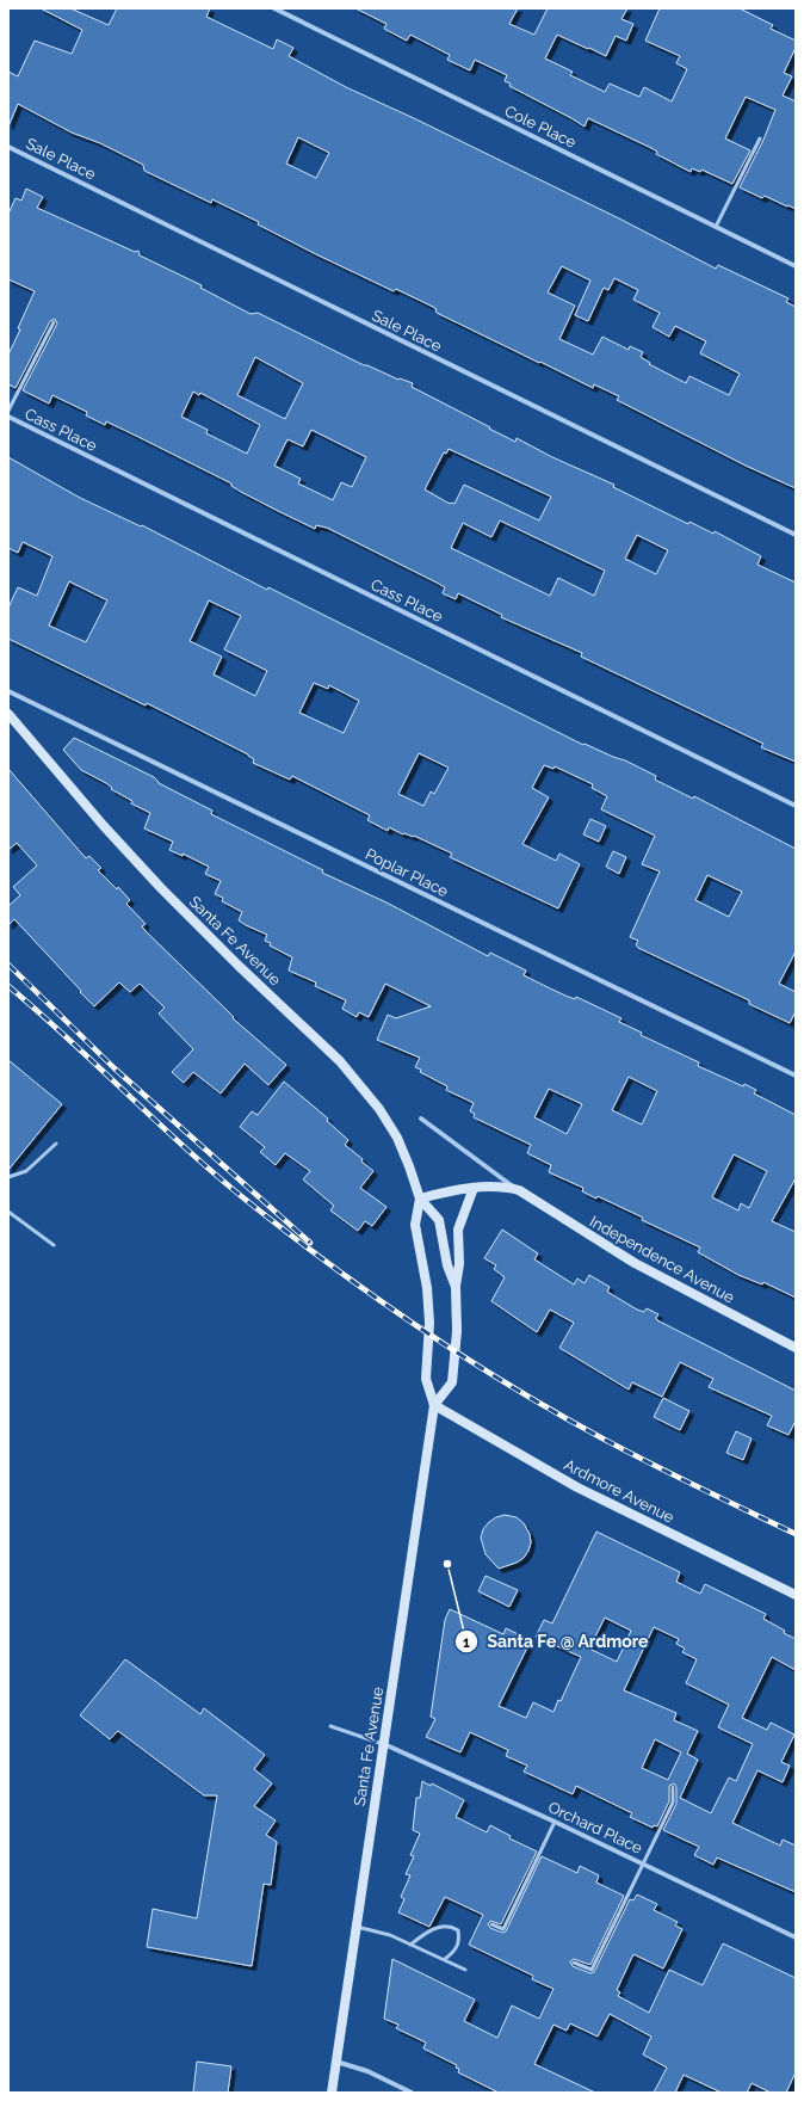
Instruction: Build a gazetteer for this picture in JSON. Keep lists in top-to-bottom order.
{
  "streets": {
    "main road": ["Santa Fe Avenue", "Independence Avenue", "Ardmore Avenue"],
    "street": [
      "Cole Place",
      "Sale Place",
      "Cass Place",
      "Poplar Place",
      "Orchard Place"
    ]
  },
  "crossings": [
    ["Santa Fe Avenue", "Independence Avenue"],
    ["Santa Fe Avenue", "Ardmore Avenue"],
    ["Santa Fe Avenue", "Orchard Place"]
  ],
  "places": ["Santa Fe @ Ardmore"]
}
